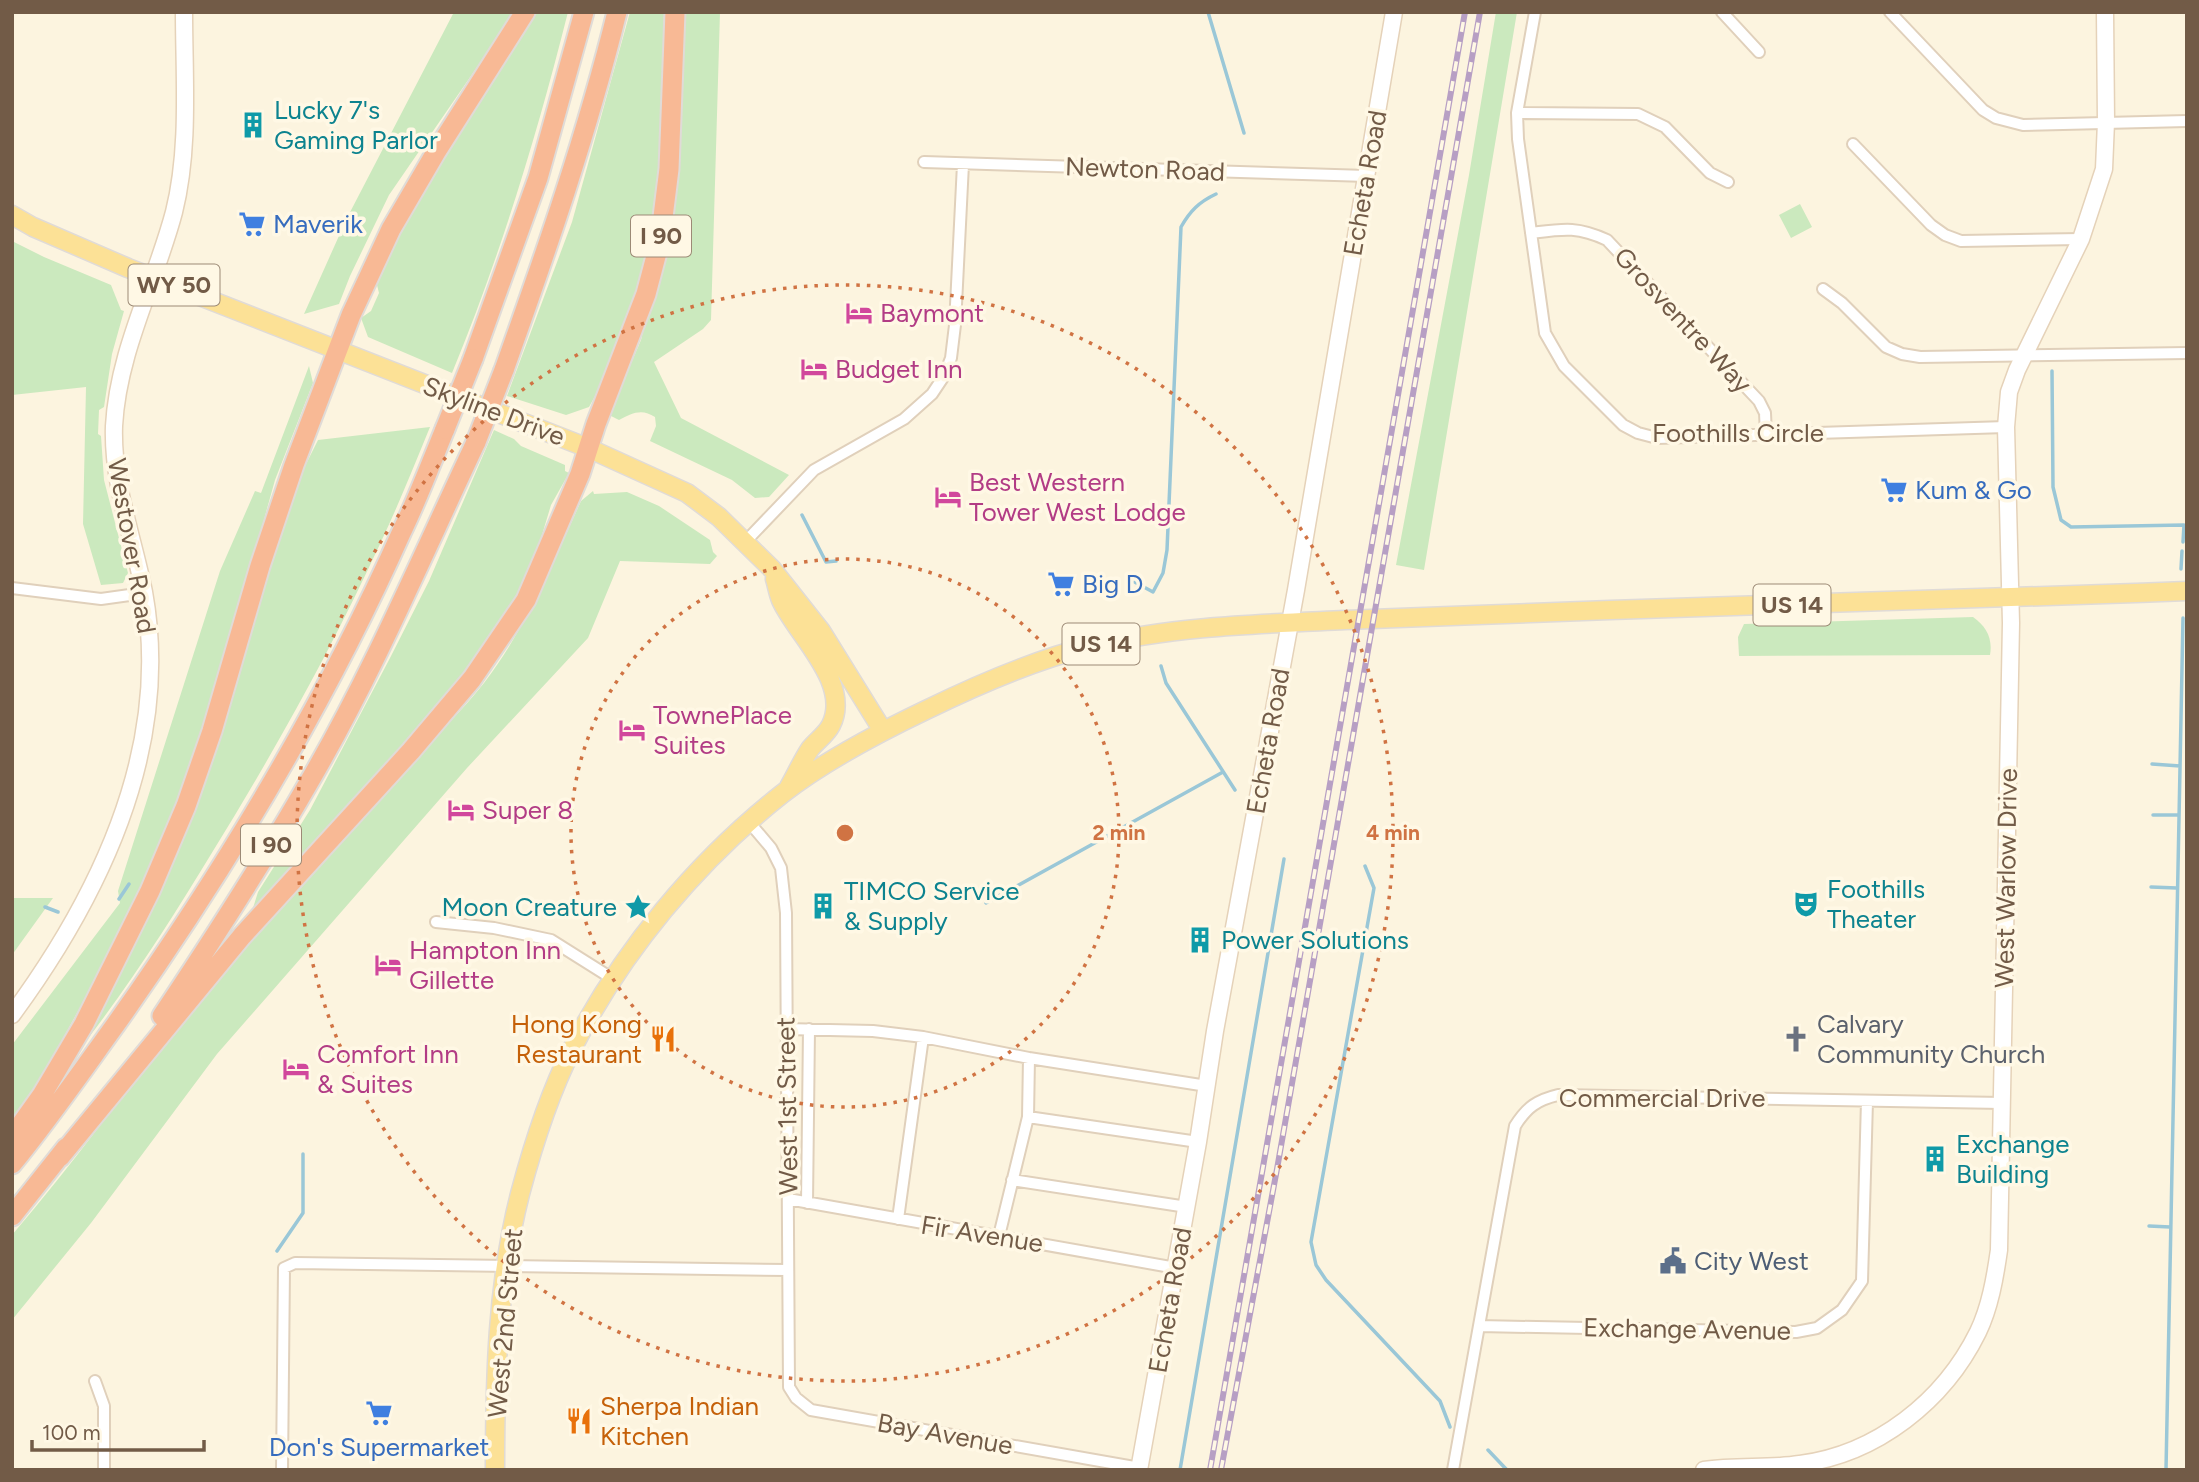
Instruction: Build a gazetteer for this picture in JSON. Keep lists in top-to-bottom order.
{
  "streets": {
    "highway": ["I 90"],
    "main road": [
      "WY 50",
      "Skyline Drive",
      "US 14",
      "West 2nd Street"
    ],
    "street": [
      "Newton Road",
      "Echeta Road",
      "Grosventre Way",
      "Foothills Circle",
      "Westover Road",
      "West Warlow Drive",
      "Commercial Drive",
      "West 1st Street",
      "Fir Avenue",
      "Exchange Avenue",
      "Bay Avenue"
    ]
  },
  "crossings": [
    ["Newton Road", "Echeta Road"],
    ["Echeta Road", "US 14"],
    ["Echeta Road", "Fir Avenue"],
    ["Echeta Road", "Bay Avenue"],
    ["I 90", "Skyline Drive"],
    ["Grosventre Way", "Foothills Circle"],
    ["Skyline Drive", "Westover Road"],
    ["Skyline Drive", "US 14"],
    ["Skyline Drive", "West 2nd Street"],
    ["Foothills Circle", "West Warlow Drive"],
    ["US 14", "West Warlow Drive"],
    ["US 14", "West 2nd Street"],
    ["West Warlow Drive", "Commercial Drive"],
    ["Commercial Drive", "Exchange Avenue"],
    ["West 1st Street", "Fir Avenue"],
    ["West 1st Street", "West 2nd Street"],
    ["West 1st Street", "Bay Avenue"]
  ],
  "places": {
    "building": [
      "Lucky 7's Gaming Parlor",
      "TIMCO Service & Supply",
      "Power Solutions",
      "Exchange Building"
    ],
    "supermarket": [
      "Maverik",
      "Kum & Go",
      "Big D",
      "Don's Supermarket"
    ],
    "hotel": [
      "Baymont",
      "Budget Inn",
      "Best Western Tower West Lodge",
      "TownePlace Suites",
      "Super 8",
      "Hampton Inn Gillette",
      "Comfort Inn & Suites"
    ],
    "theatre": ["Foothills Theater"],
    "place": ["Moon Creature"],
    "restaurant": ["Hong Kong Restaurant", "Sherpa Indian Kitchen"],
    "church": ["Calvary Community Church"],
    "public building": ["City West"]
  },
  "scale_bar": "100 m",
  "rings": ["2 min", "4 min"]
}
